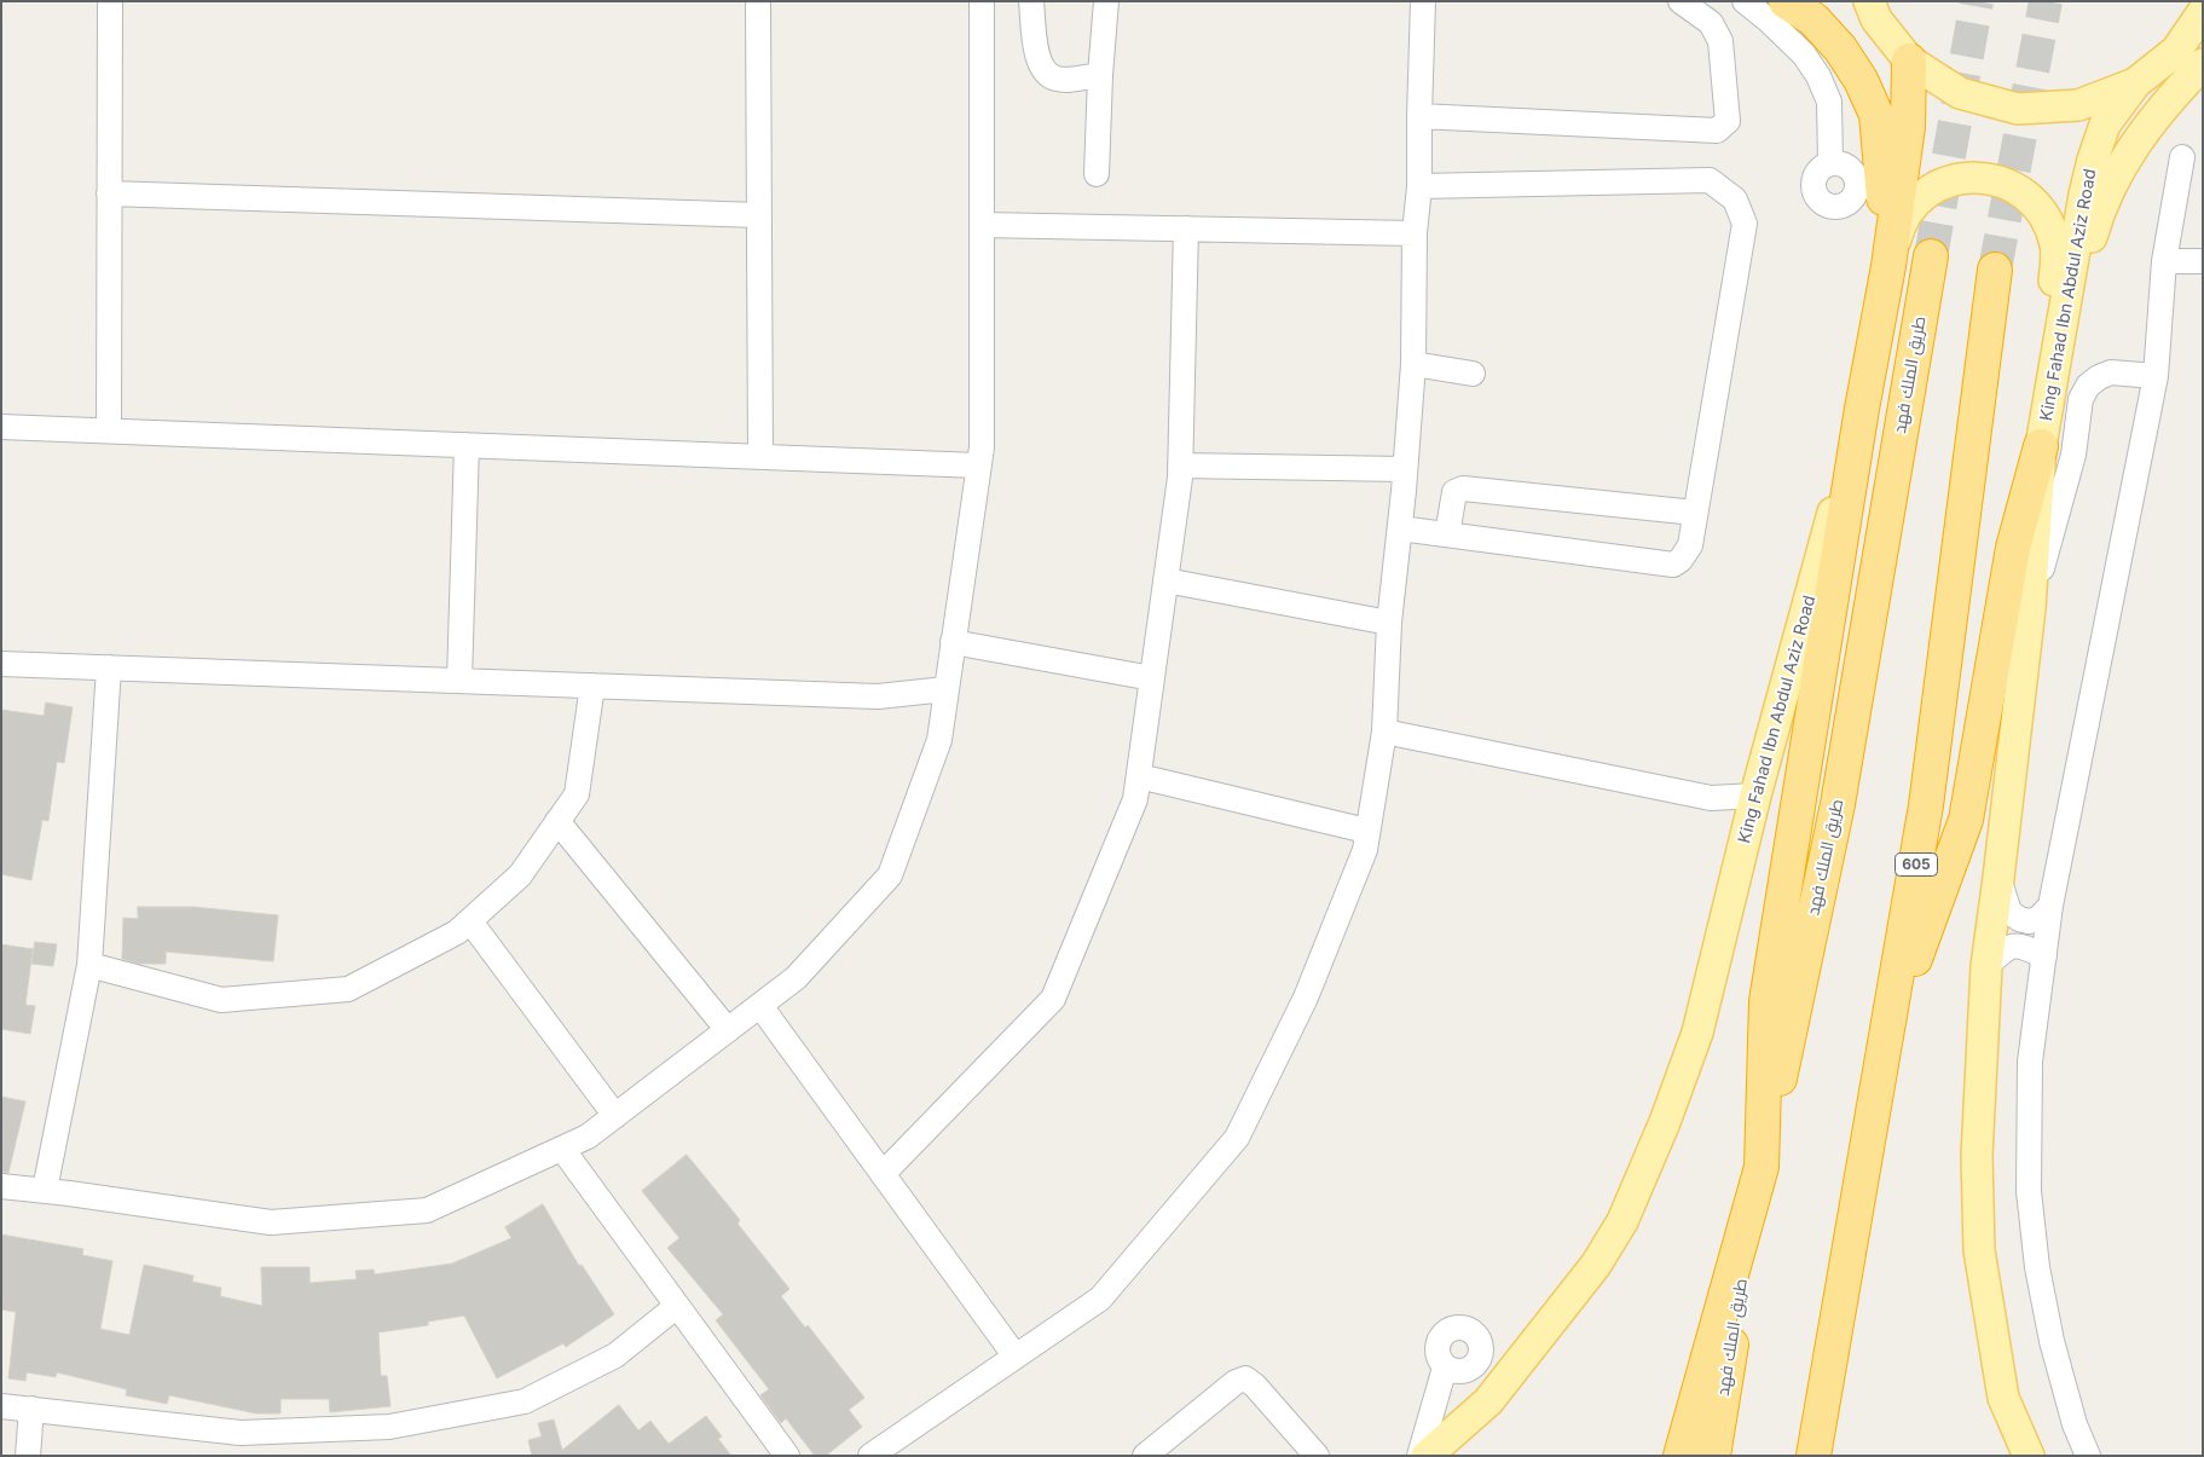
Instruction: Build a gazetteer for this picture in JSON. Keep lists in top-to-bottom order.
{
  "streets": {
    "highway": ["طريق الملك فهد", "605"],
    "main road": ["King Fahad Ibn Abdul Aziz Road"]
  }
}
